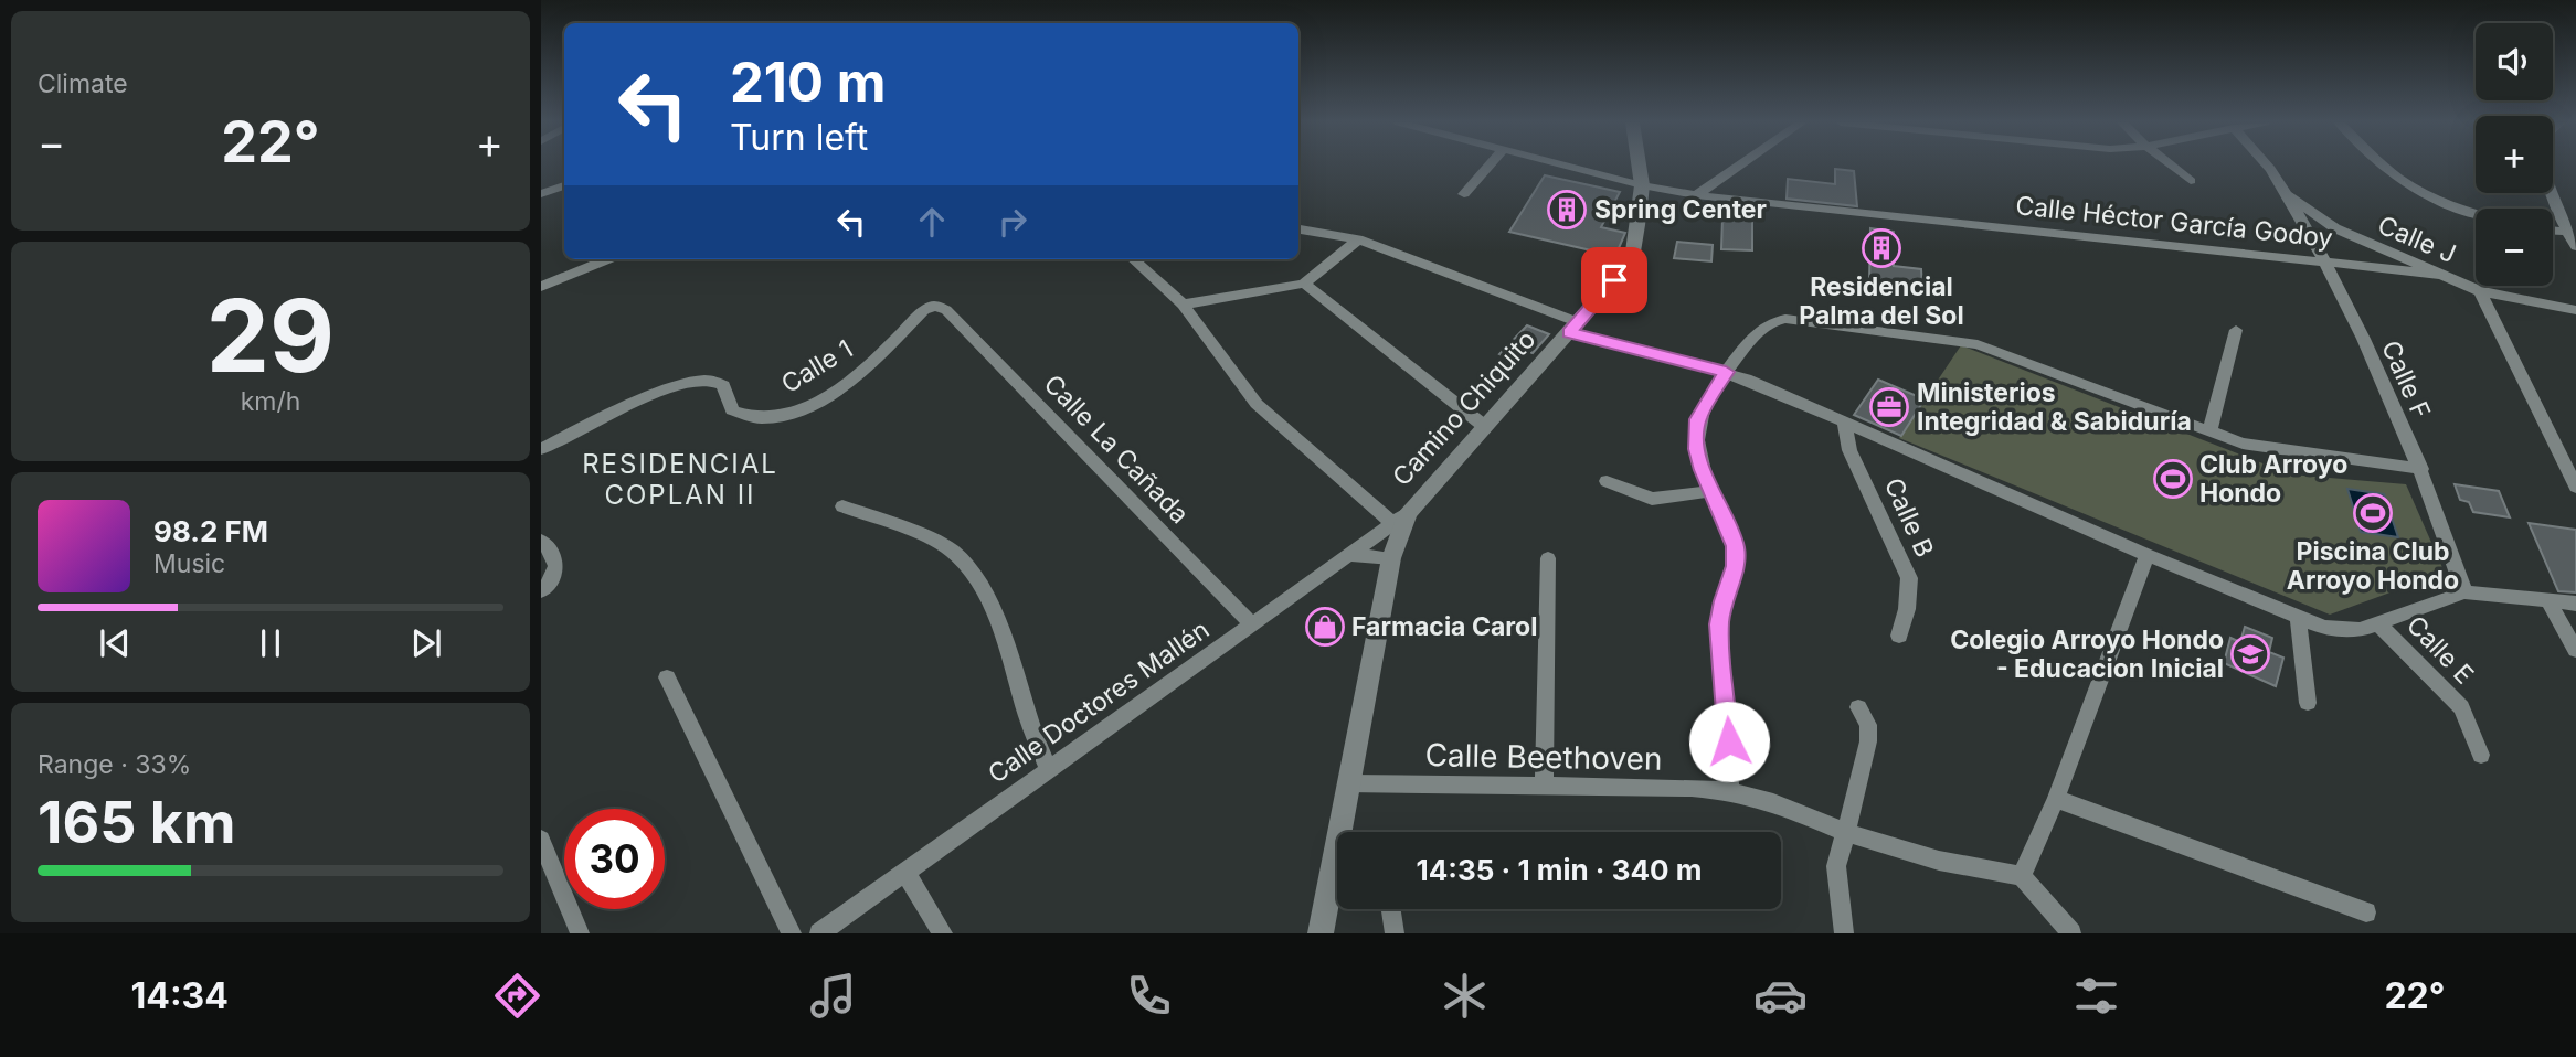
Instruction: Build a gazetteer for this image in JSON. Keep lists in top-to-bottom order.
{
  "streets": {
    "main road": ["Camino Chiquito"],
    "street": [
      "Calle Héctor García Godoy",
      "Calle J",
      "Calle 1",
      "Calle F",
      "Calle La Cañada",
      "Calle B",
      "Calle E",
      "Calle Doctores Mallén",
      "Calle Beethoven"
    ]
  },
  "crossings": [
    ["Calle Héctor García Godoy", "Calle J"],
    ["Calle Héctor García Godoy", "Calle F"],
    ["Calle Héctor García Godoy", "Camino Chiquito"],
    ["Calle J", "Calle F"],
    ["Calle 1", "Calle La Cañada"],
    ["Camino Chiquito", "Calle Doctores Mallén"],
    ["Camino Chiquito", "Calle Beethoven"],
    ["Calle La Cañada", "Calle Doctores Mallén"]
  ],
  "districts": ["RESIDENCIAL COPLAN II"],
  "places": {
    "building": ["Spring Center", "Residencial Palma del Sol"],
    "office": ["Ministerios Integridad & Sabiduría"],
    "sports": ["Club Arroyo Hondo", "Piscina Club Arroyo Hondo"],
    "shop": ["Farmacia Carol"],
    "school or university": ["Colegio Arroyo Hondo - Educacion Inicial"]
  },
  "page": {
    "tile": [
      "Climate",
      ["29", "km/h"],
      ["Range · 33%", "165 km"]
    ],
    "map_buttons": ["+", "−"],
    "turn": ["210 m", "Turn left"],
    "heat": ["−", "22°", "+"],
    "song": ["98.2 FM", "Music"],
    "limit": "30",
    "trip": "14:35 · 1 min · 340 m",
    "tabs": ["14:34", "22°"]
  }
}
